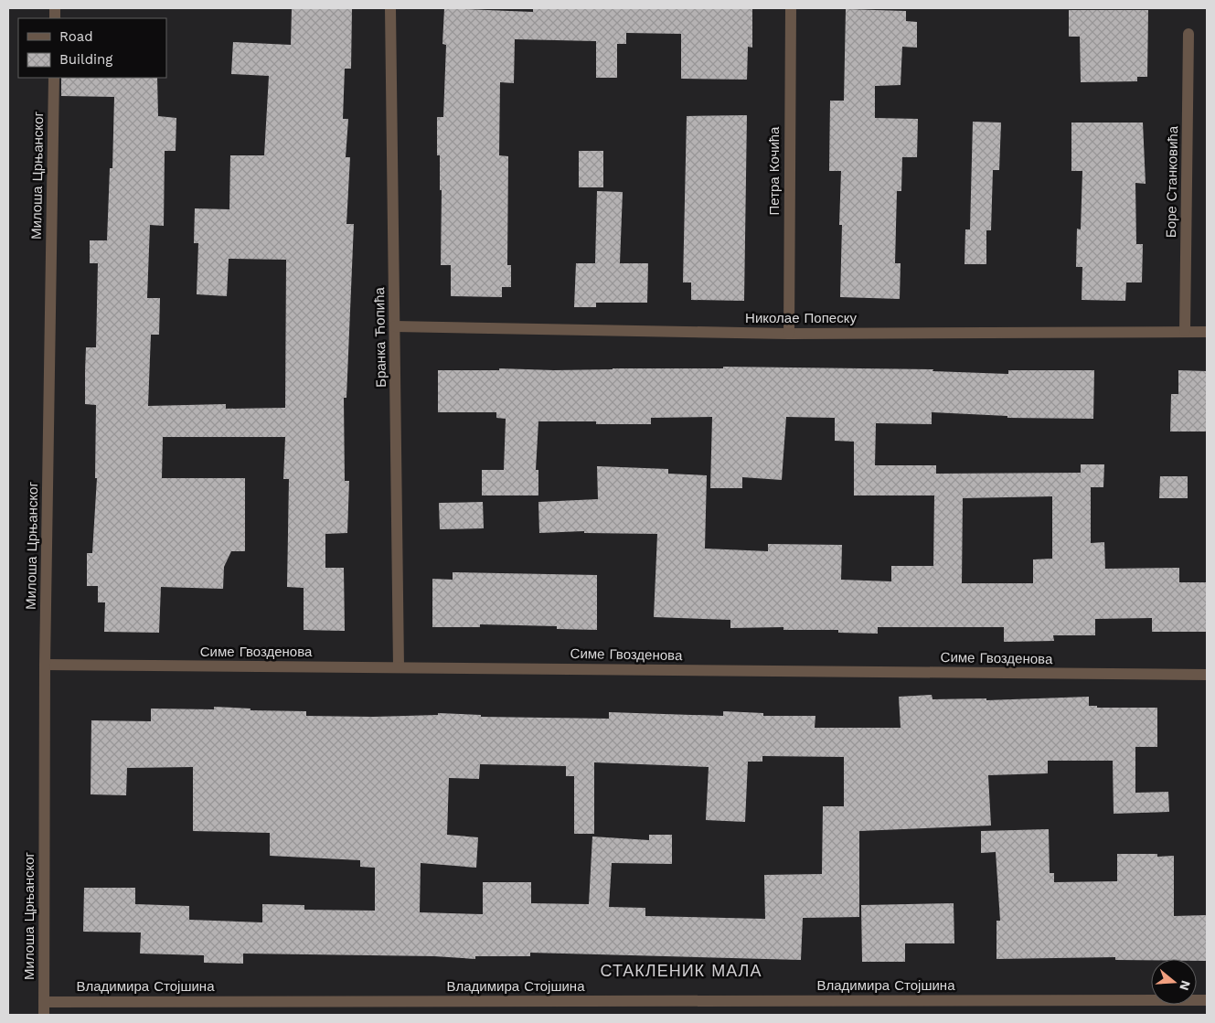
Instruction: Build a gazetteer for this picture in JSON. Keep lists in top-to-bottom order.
{
  "streets": {
    "street": [
      "Петра Кочића",
      "Милоша Црњанског",
      "Боре Станковића",
      "Николае Попеску",
      "Бранка Ћопића",
      "Симе Гвозденова",
      "Владимира Стојшина"
    ]
  },
  "crossings": [
    ["Петра Кочића", "Николае Попеску"],
    ["Милоша Црњанског", "Симе Гвозденова"],
    ["Милоша Црњанског", "Владимира Стојшина"],
    ["Боре Станковића", "Николае Попеску"],
    ["Николае Попеску", "Бранка Ћопића"],
    ["Бранка Ћопића", "Симе Гвозденова"]
  ],
  "districts": ["СТАКЛЕНИК МАЛА"],
  "legend": ["Road", "Building"],
  "north": "right"
}
